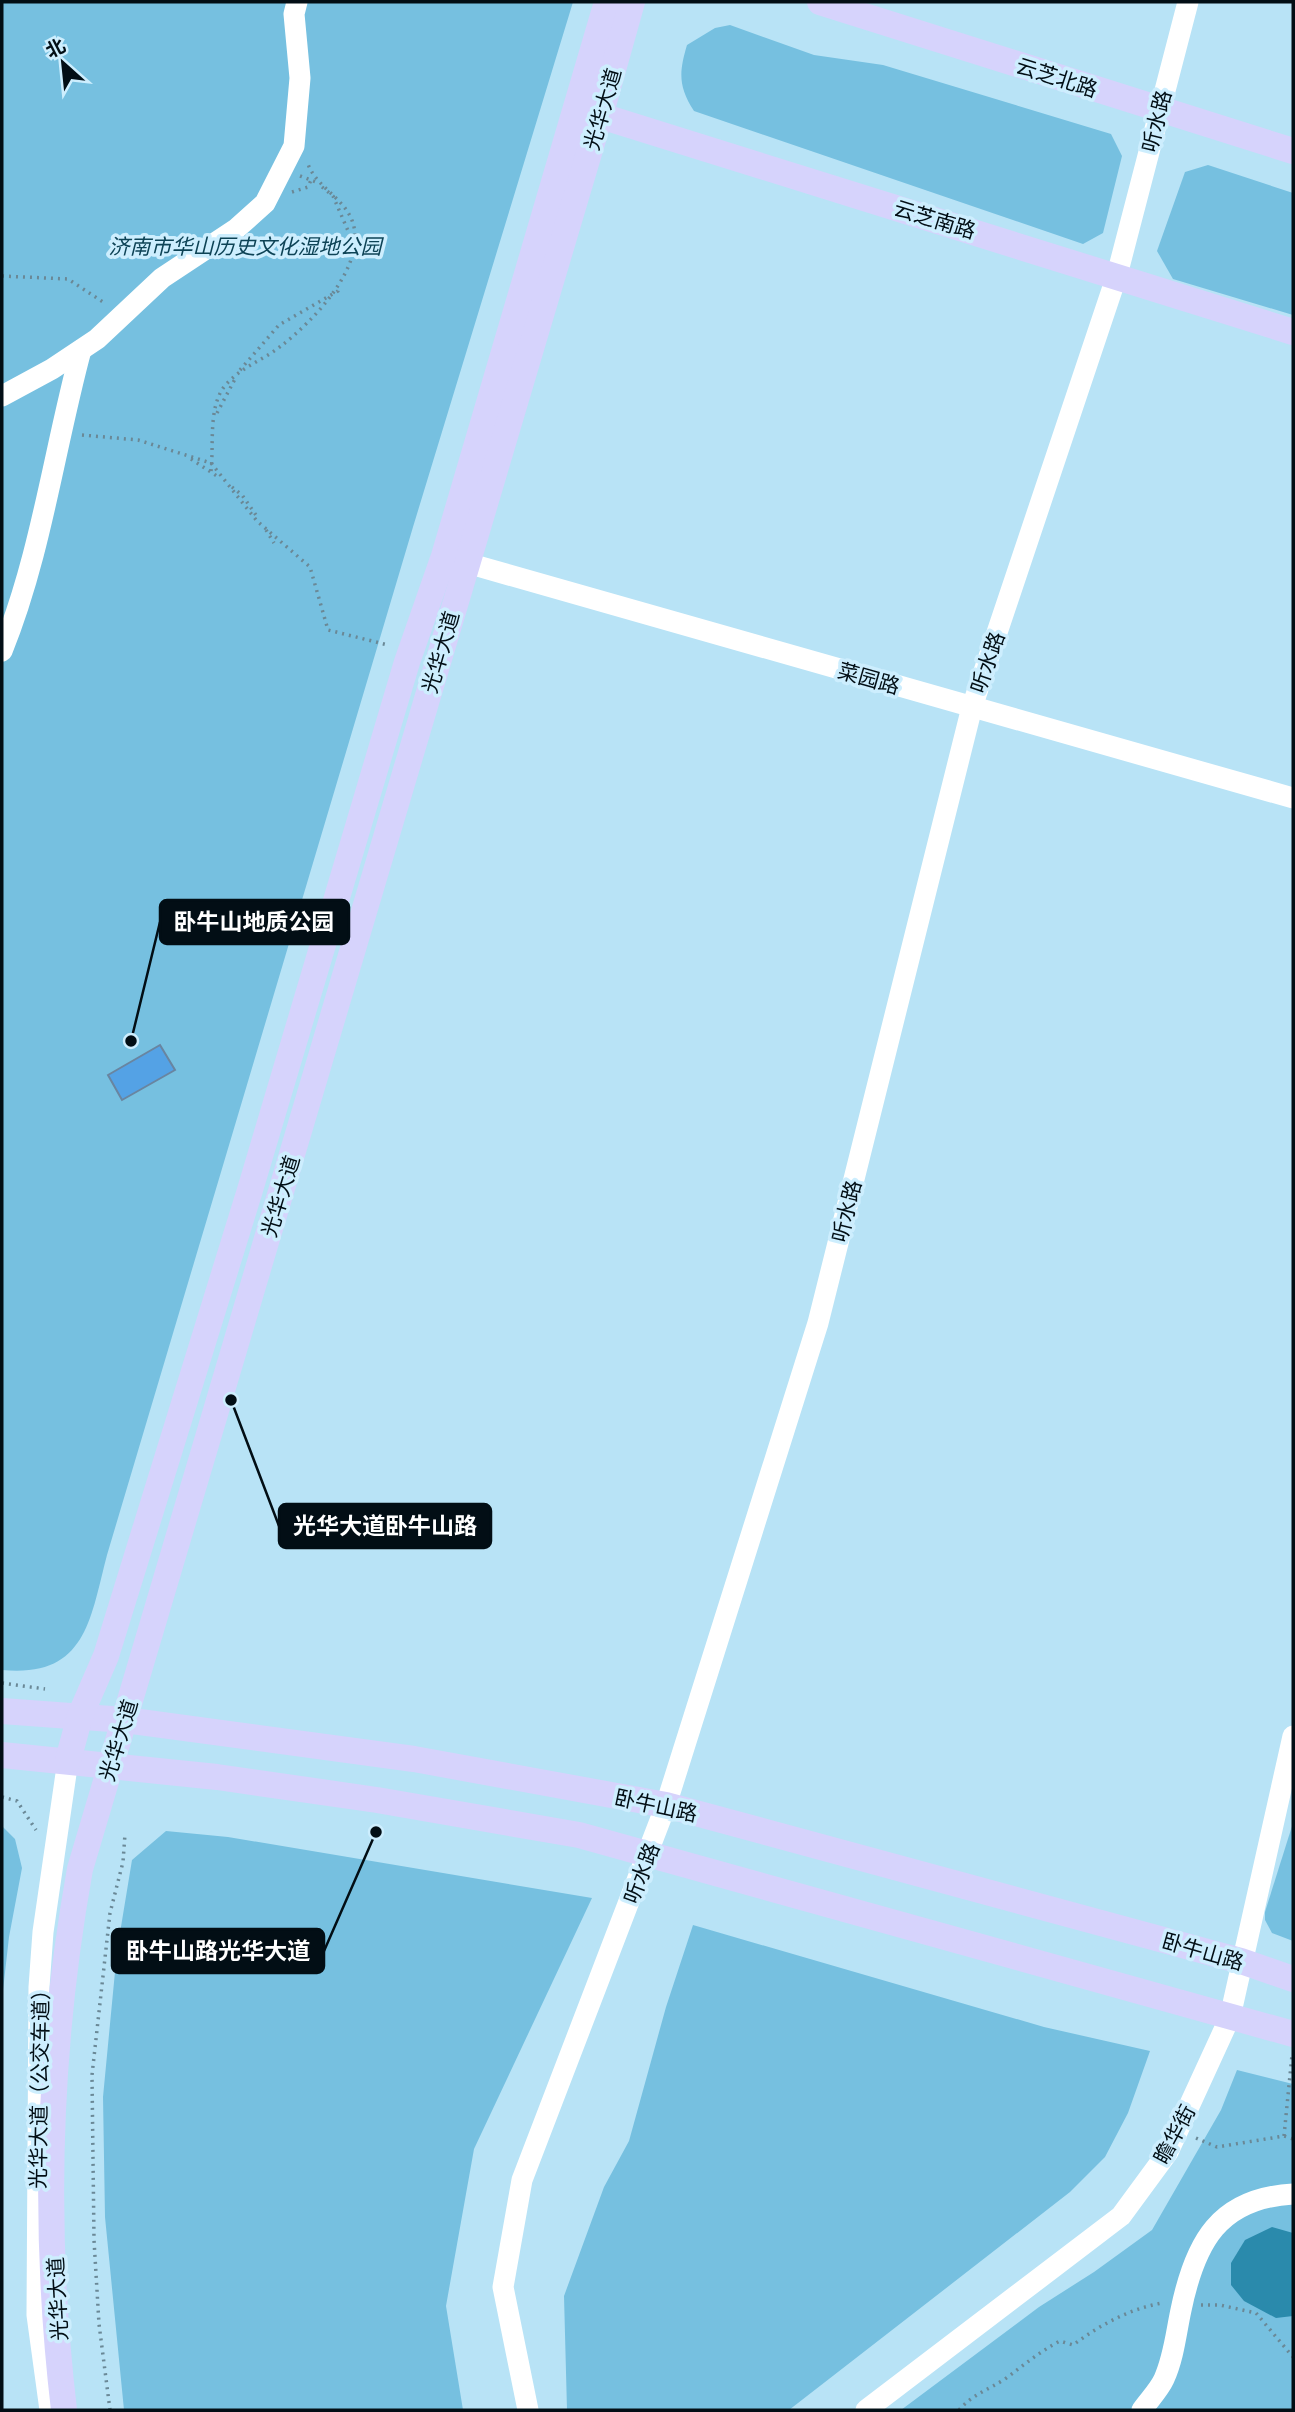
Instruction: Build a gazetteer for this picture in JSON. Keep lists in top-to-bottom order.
{
  "streets": {
    "main road": [
      "云芝北路",
      "光华大道",
      "云芝南路",
      "卧牛山路"
    ],
    "street": [
      "听水路",
      "菜园路",
      "光华大道（公交车道）",
      "瞻华街"
    ]
  },
  "crossings": [
    ["云芝北路", "听水路"],
    ["光华大道", "云芝南路"],
    ["光华大道", "菜园路"],
    ["光华大道", "卧牛山路"],
    ["光华大道", "光华大道（公交车道）"],
    ["听水路", "云芝南路"],
    ["听水路", "菜园路"],
    ["听水路", "卧牛山路"],
    ["卧牛山路", "瞻华街"]
  ],
  "parks": ["济南市华山历史文化湿地公园"],
  "places": ["卧牛山地质公园", "光华大道卧牛山路", "卧牛山路光华大道"],
  "north": "top left"
}
